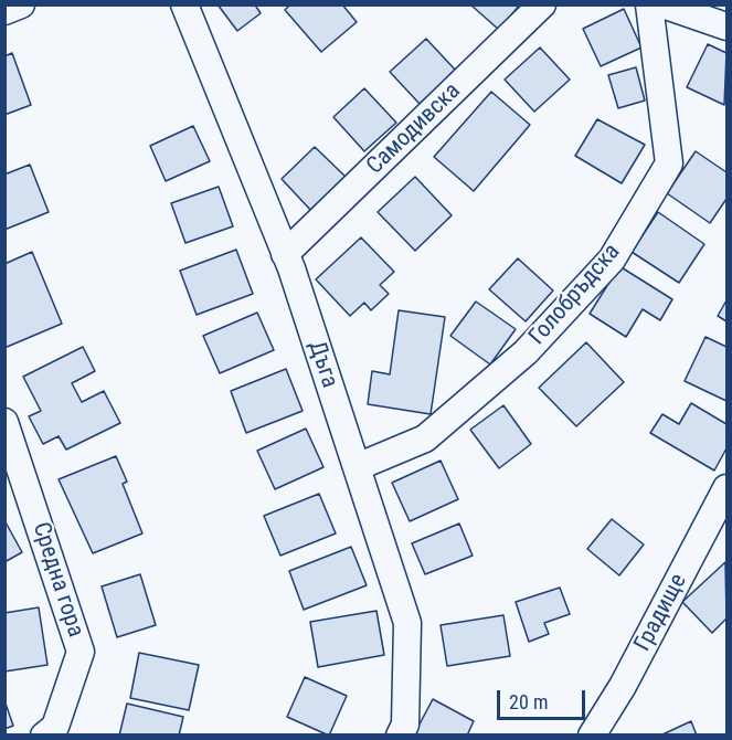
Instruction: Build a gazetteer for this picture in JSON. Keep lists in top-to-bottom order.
{
  "streets": {
    "street": [
      "Самодивска",
      "Голобръдска",
      "Дъга",
      "Средна гора",
      "Градище"
    ]
  },
  "crossings": [
    ["Самодивска", "Дъга"],
    ["Голобръдска", "Дъга"]
  ],
  "scale_bar": "20 m"
}
